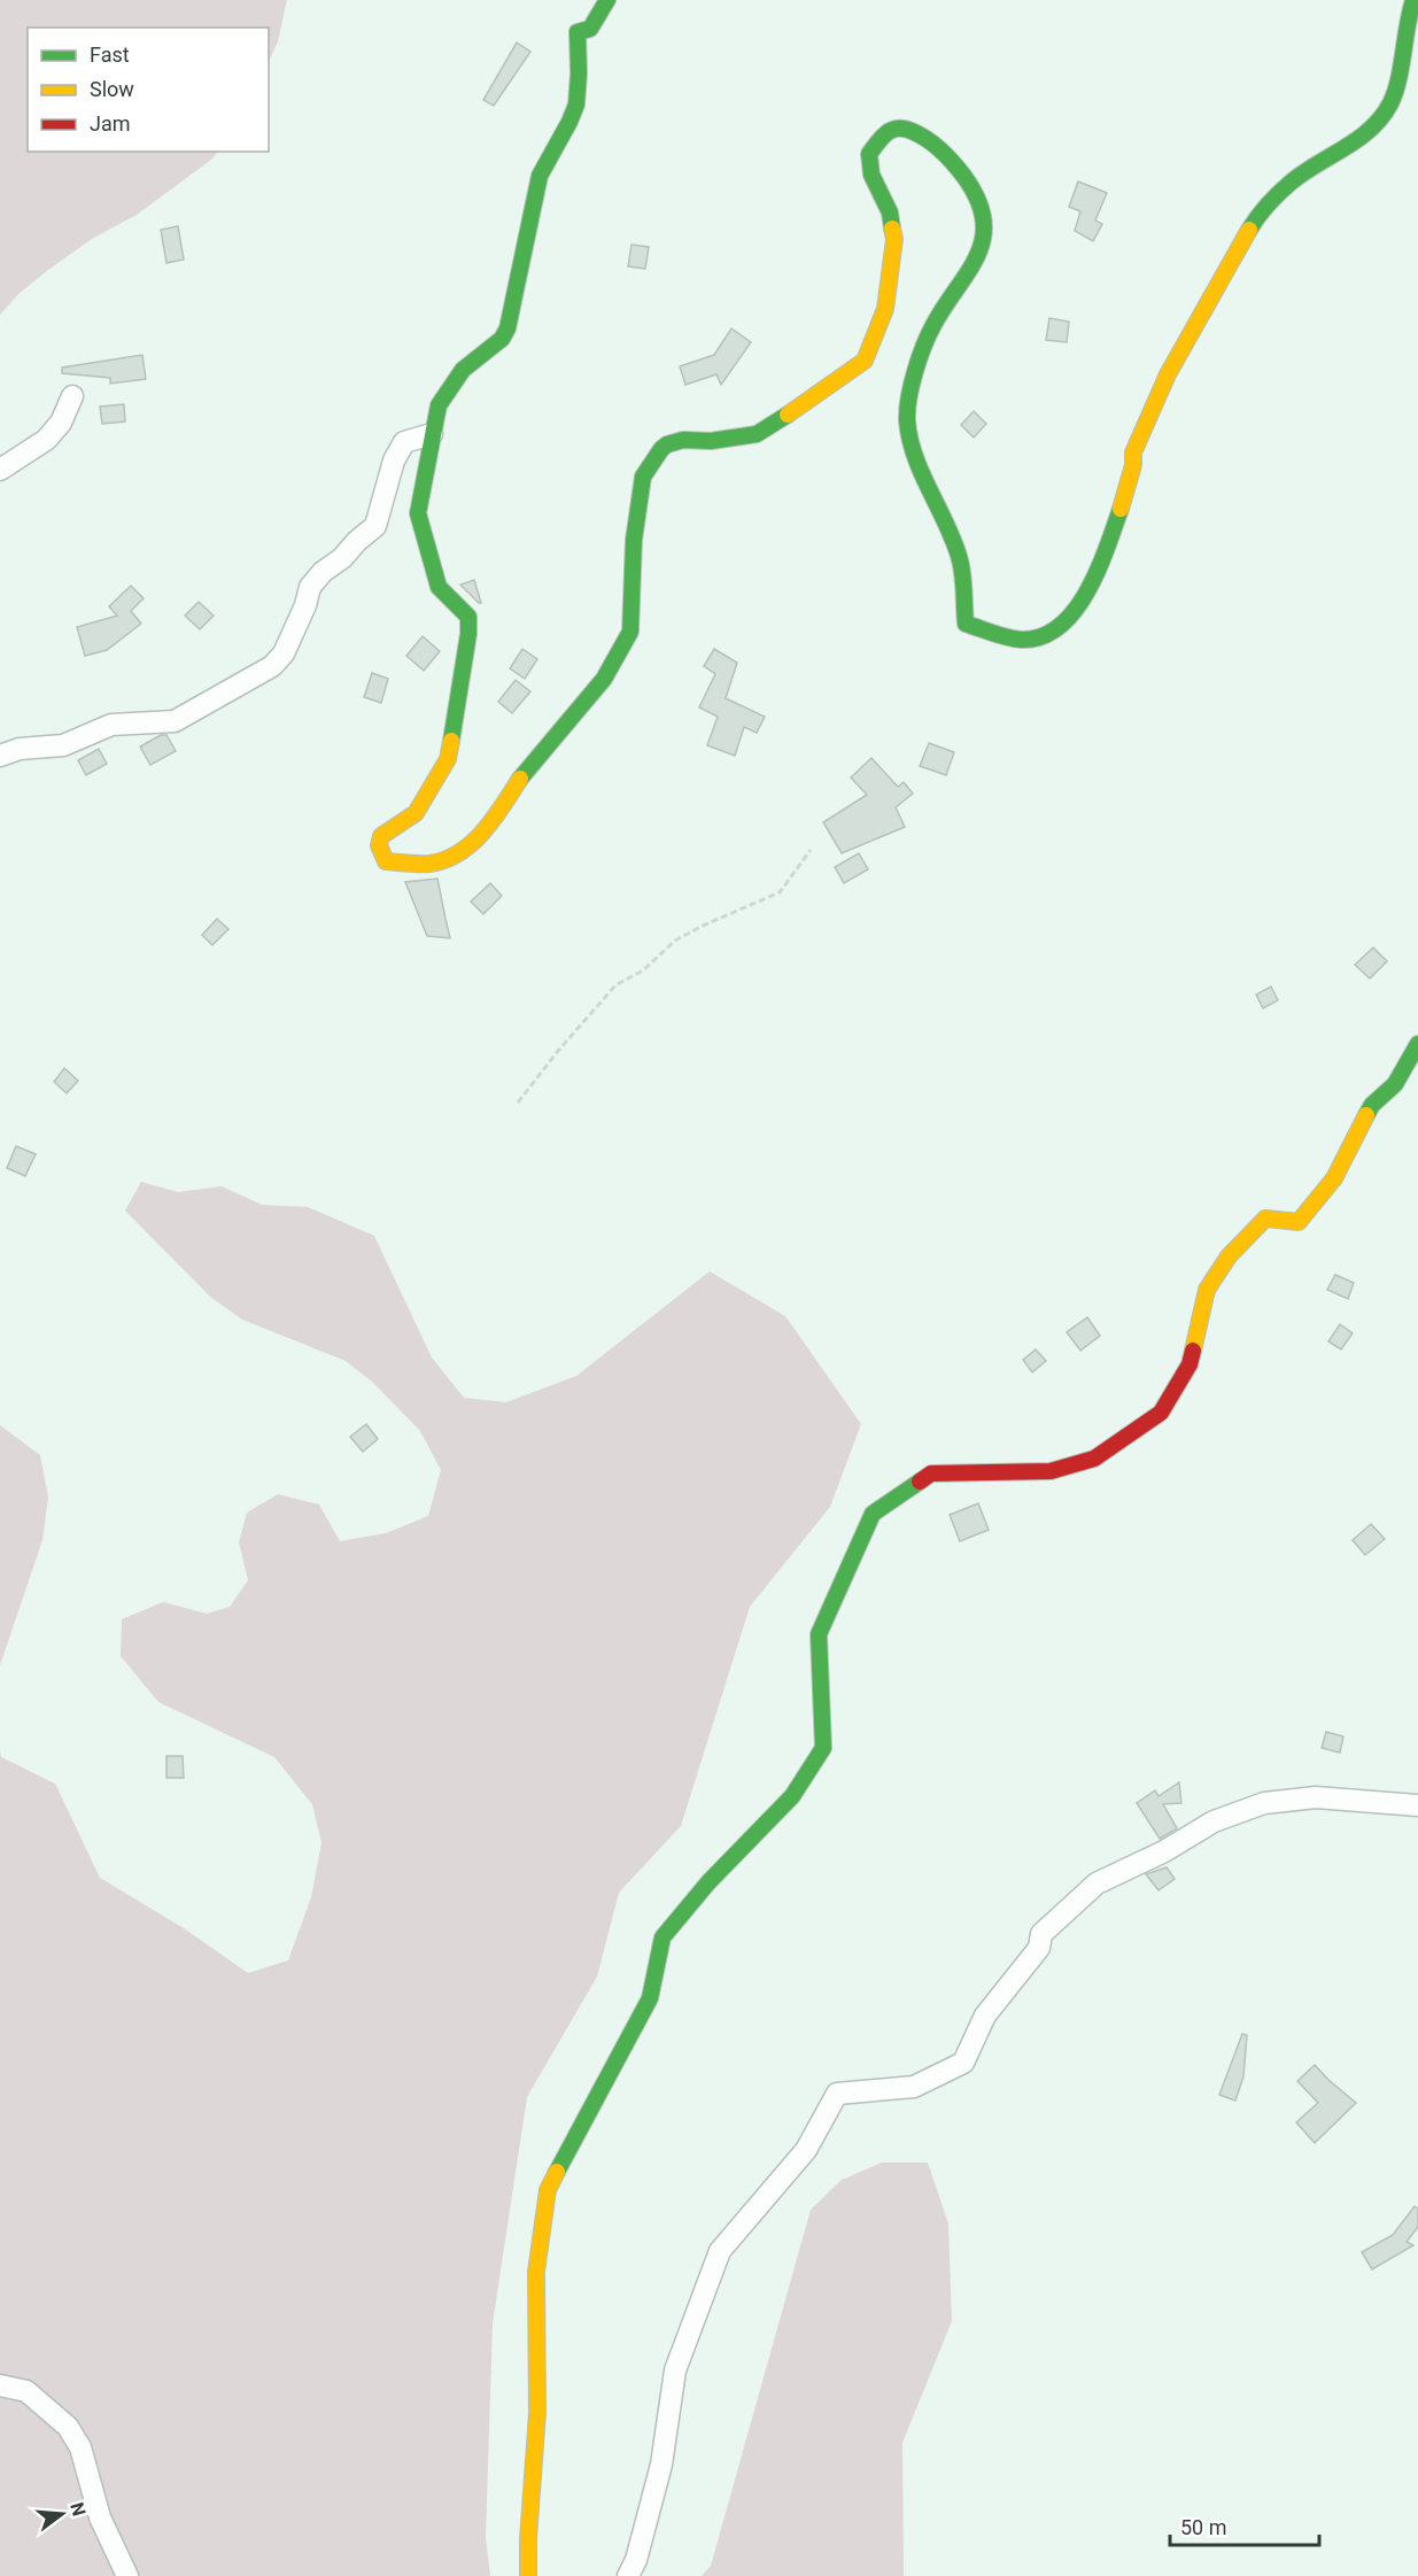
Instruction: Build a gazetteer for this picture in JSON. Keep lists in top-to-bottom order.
{
  "legend": ["Fast", "Slow", "Jam"],
  "scale_bar": "50 m",
  "north": "right"
}
